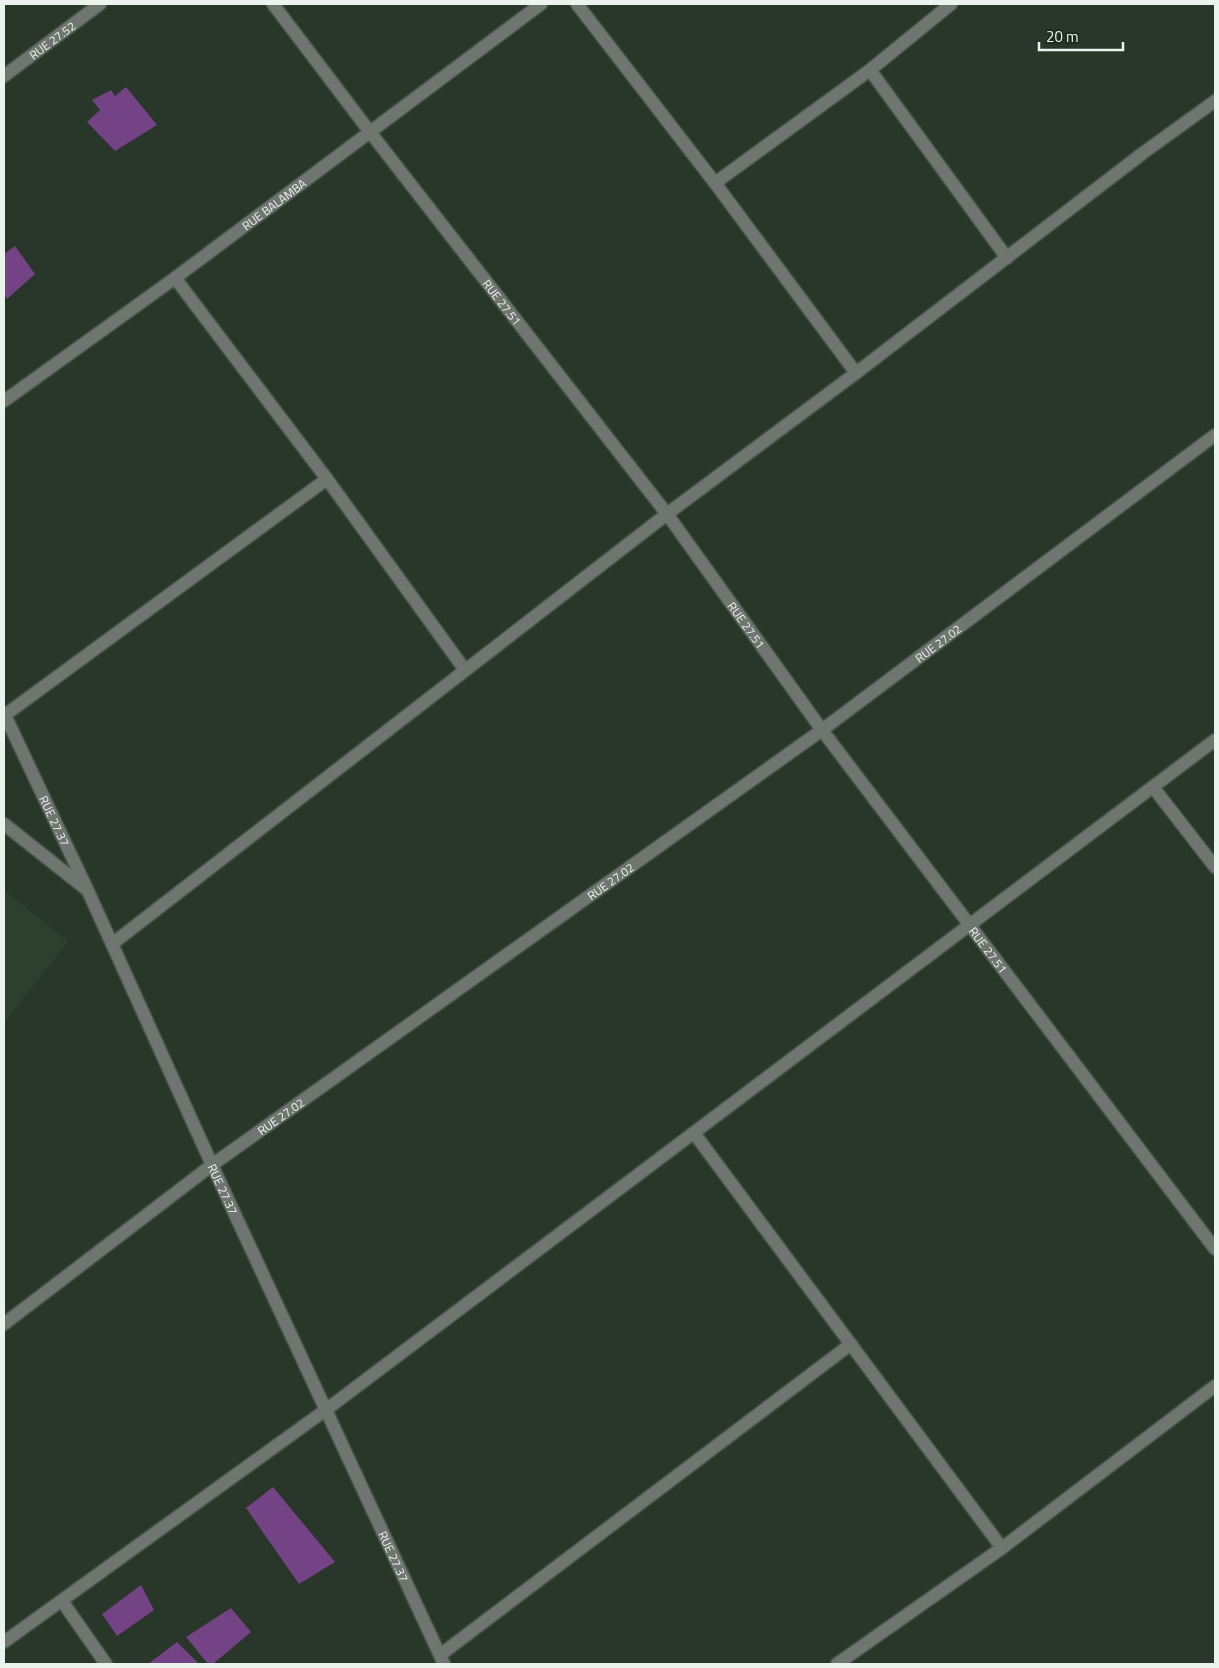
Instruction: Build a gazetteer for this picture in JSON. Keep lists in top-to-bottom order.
{
  "streets": {
    "street": [
      "RUE 27.52",
      "RUE BALAMBA",
      "RUE 27.51",
      "RUE 27.02",
      "RUE 27.37"
    ]
  },
  "crossings": [
    ["RUE BALAMBA", "RUE 27.51"],
    ["RUE 27.51", "RUE 27.02"],
    ["RUE 27.02", "RUE 27.37"]
  ],
  "scale_bar": "20 m"
}
